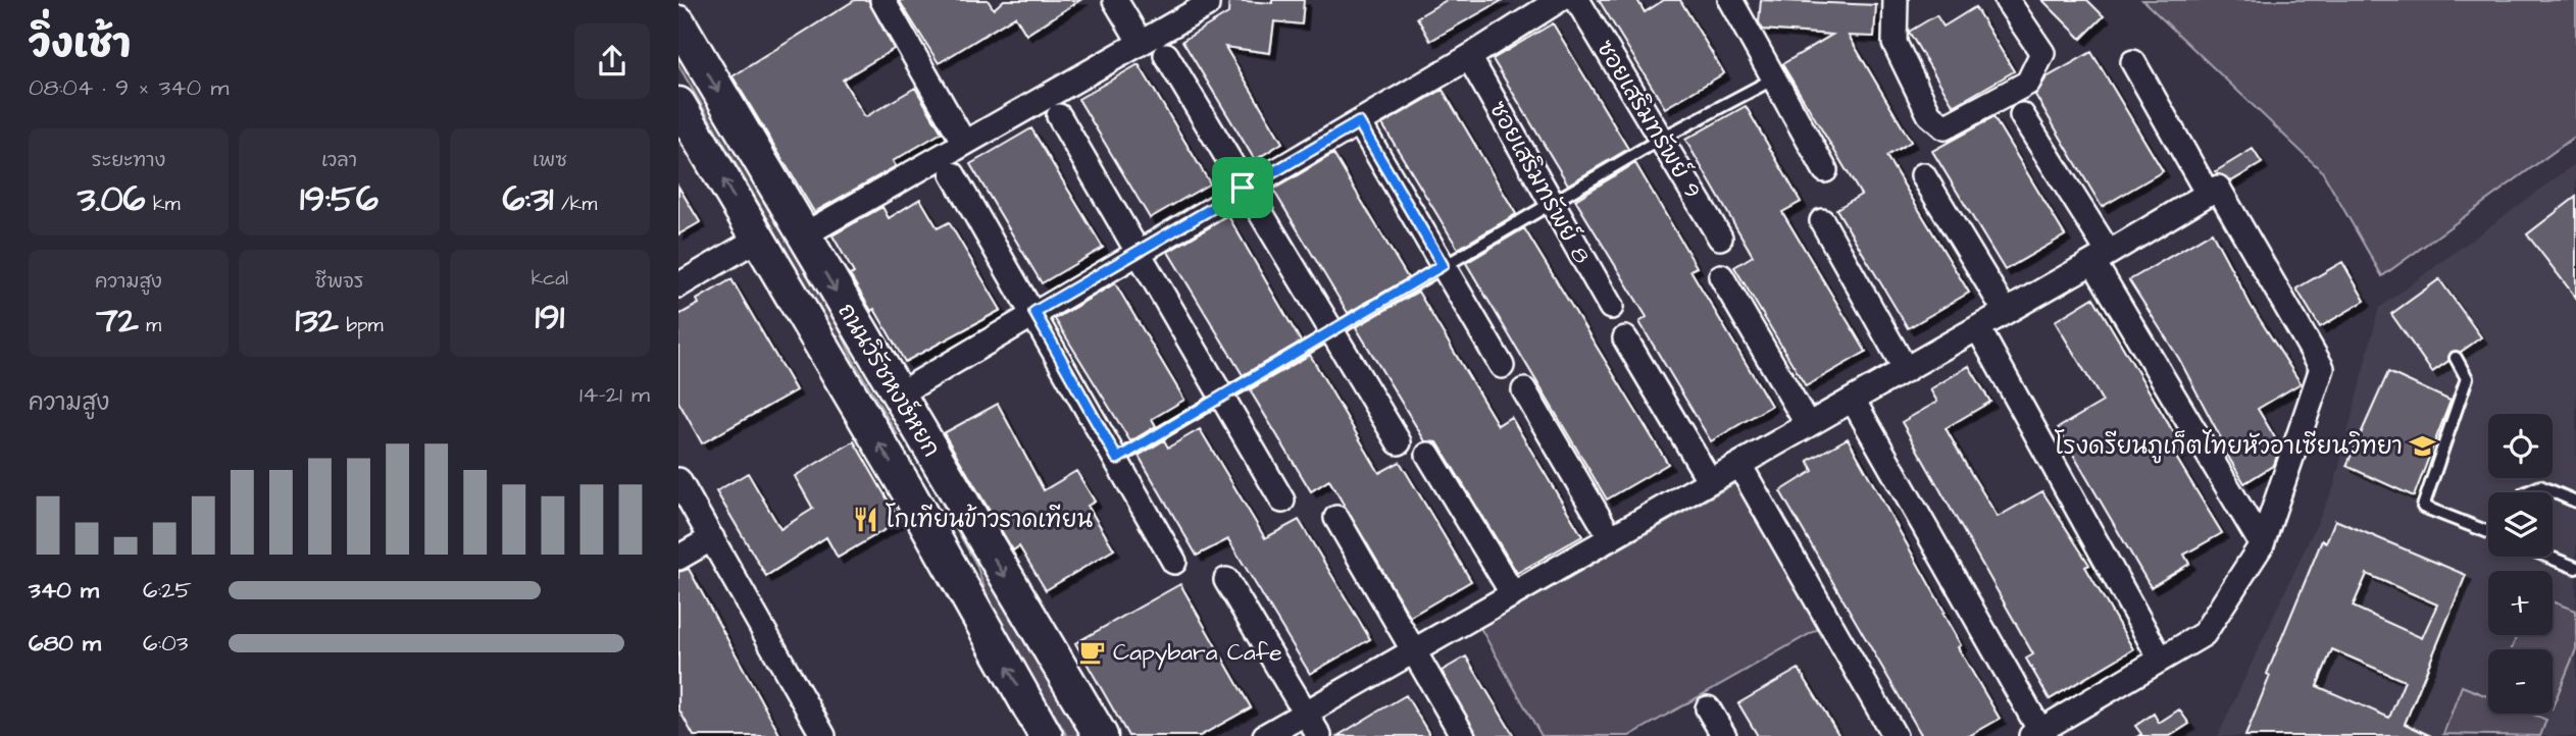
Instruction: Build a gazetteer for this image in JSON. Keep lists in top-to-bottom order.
{
  "streets": {
    "main road": ["ถนนวิรัชหงษ์หยก"],
    "street": ["ซอยเสริมทรัพย์ 9", "ซอยเสริมทรัพย์ 8"]
  },
  "places": {
    "school or university": ["โรงดรียนภูเก็ตไทยหัวอาเซียนวิทยา"],
    "restaurant": ["โกเทียนข้าวราดเทียน"],
    "cafe": ["Capybara Cafe"]
  },
  "page": {
    "heading": ["วิ่งเช้า", "08:04 · 9 × 340 m"],
    "stats": [
      ["ระยะทาง", "3.06 km"],
      ["เวลา", "19:56"],
      ["เพซ", "6:31 /km"],
      ["ความสูง", "72 m"],
      ["ชีพจร", "132 bpm"],
      ["kcal", "191"]
    ],
    "chart": ["ความสูง", "14–21 m"],
    "map_buttons": ["+", "−"],
    "list": [
      {
        "name": "340 m",
        "note": "6:25"
      },
      {
        "name": "680 m",
        "note": "6:03"
      }
    ]
  }
}
